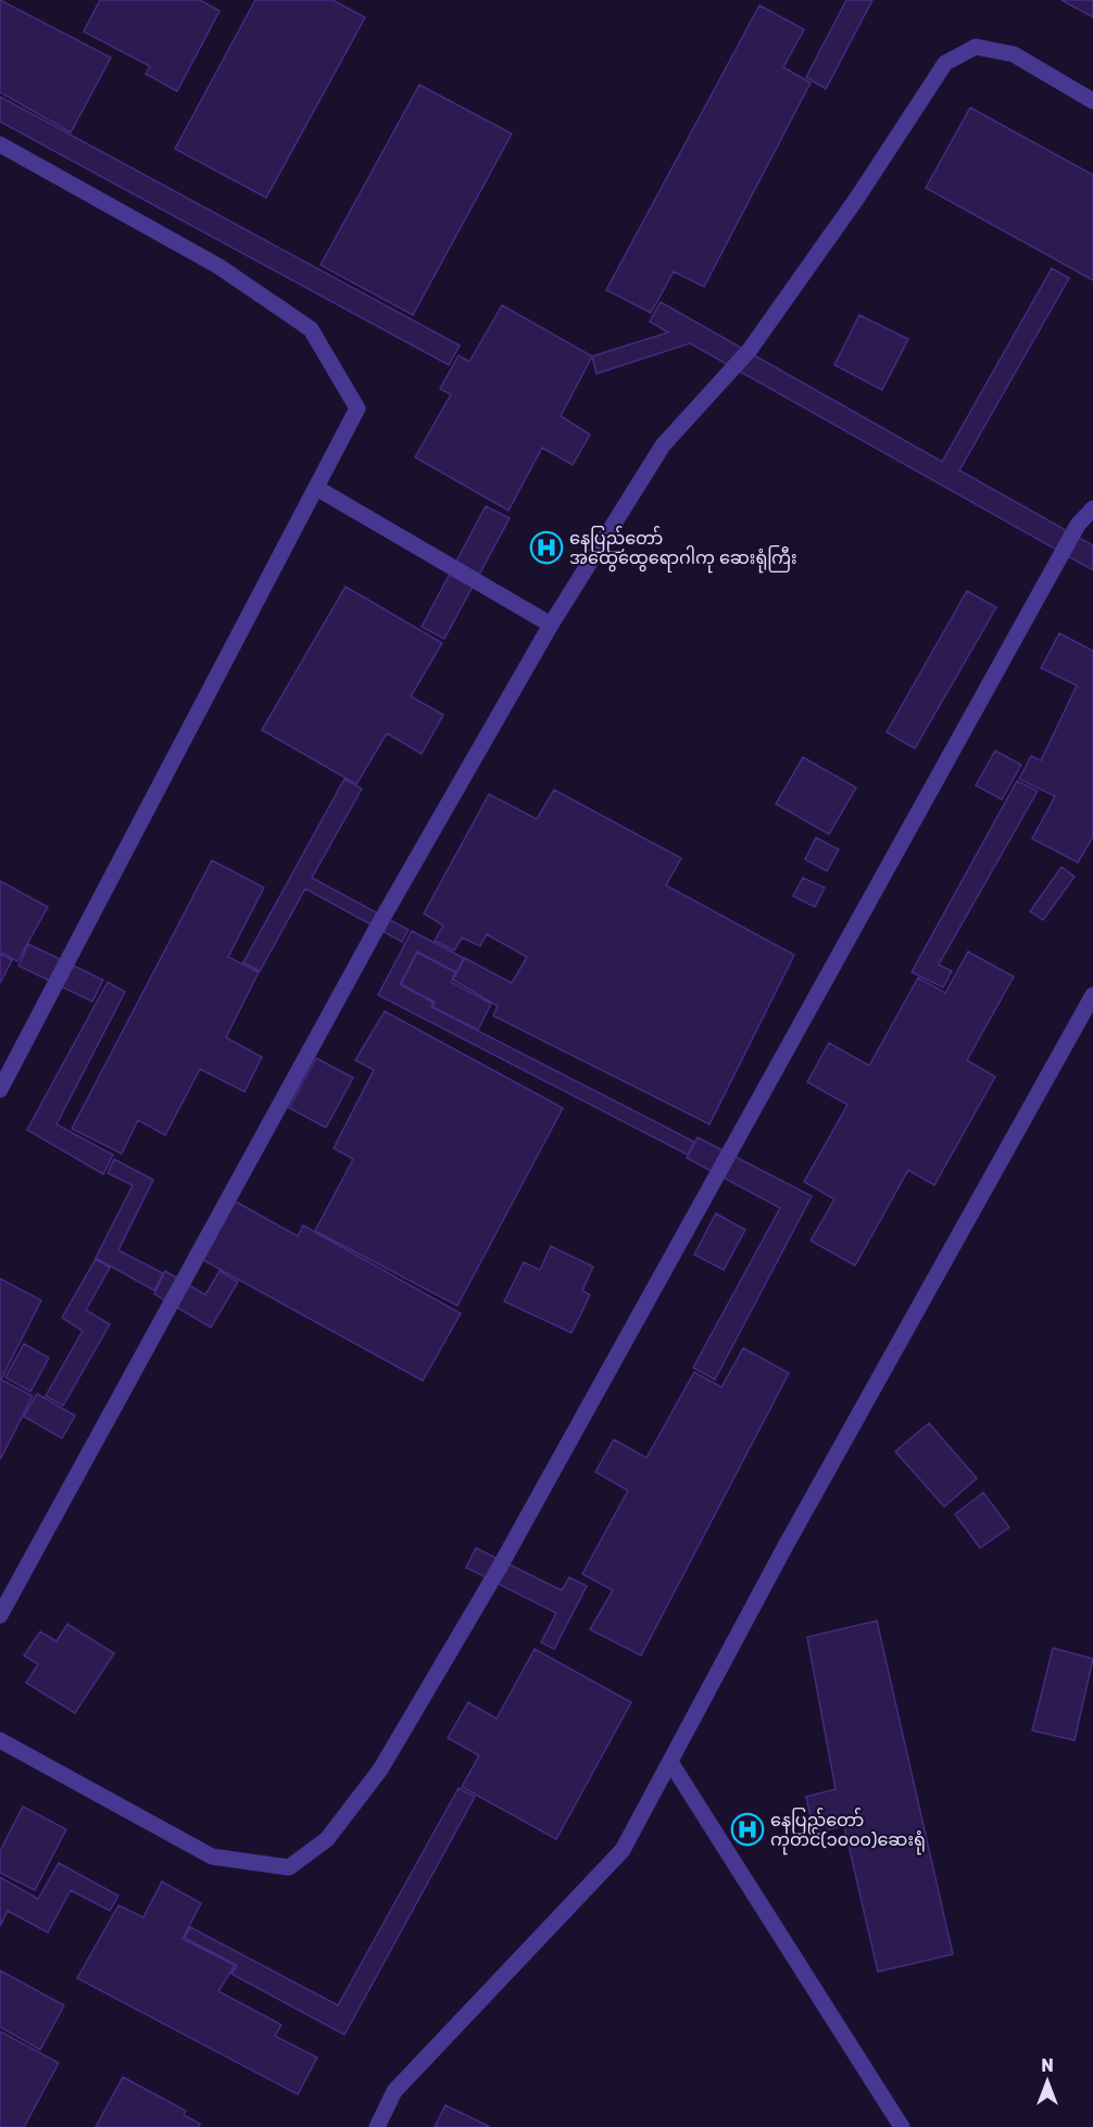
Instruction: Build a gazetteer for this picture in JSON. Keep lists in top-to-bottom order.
{
  "places": {
    "hospital": ["နေပြည်တော် အထွေထွေရောဂါကု ဆေးရုံကြီး", "နေပြည်တော် ကုတင်(၁၀၀၀)ဆေးရုံ"]
  },
  "north": "top"
}
